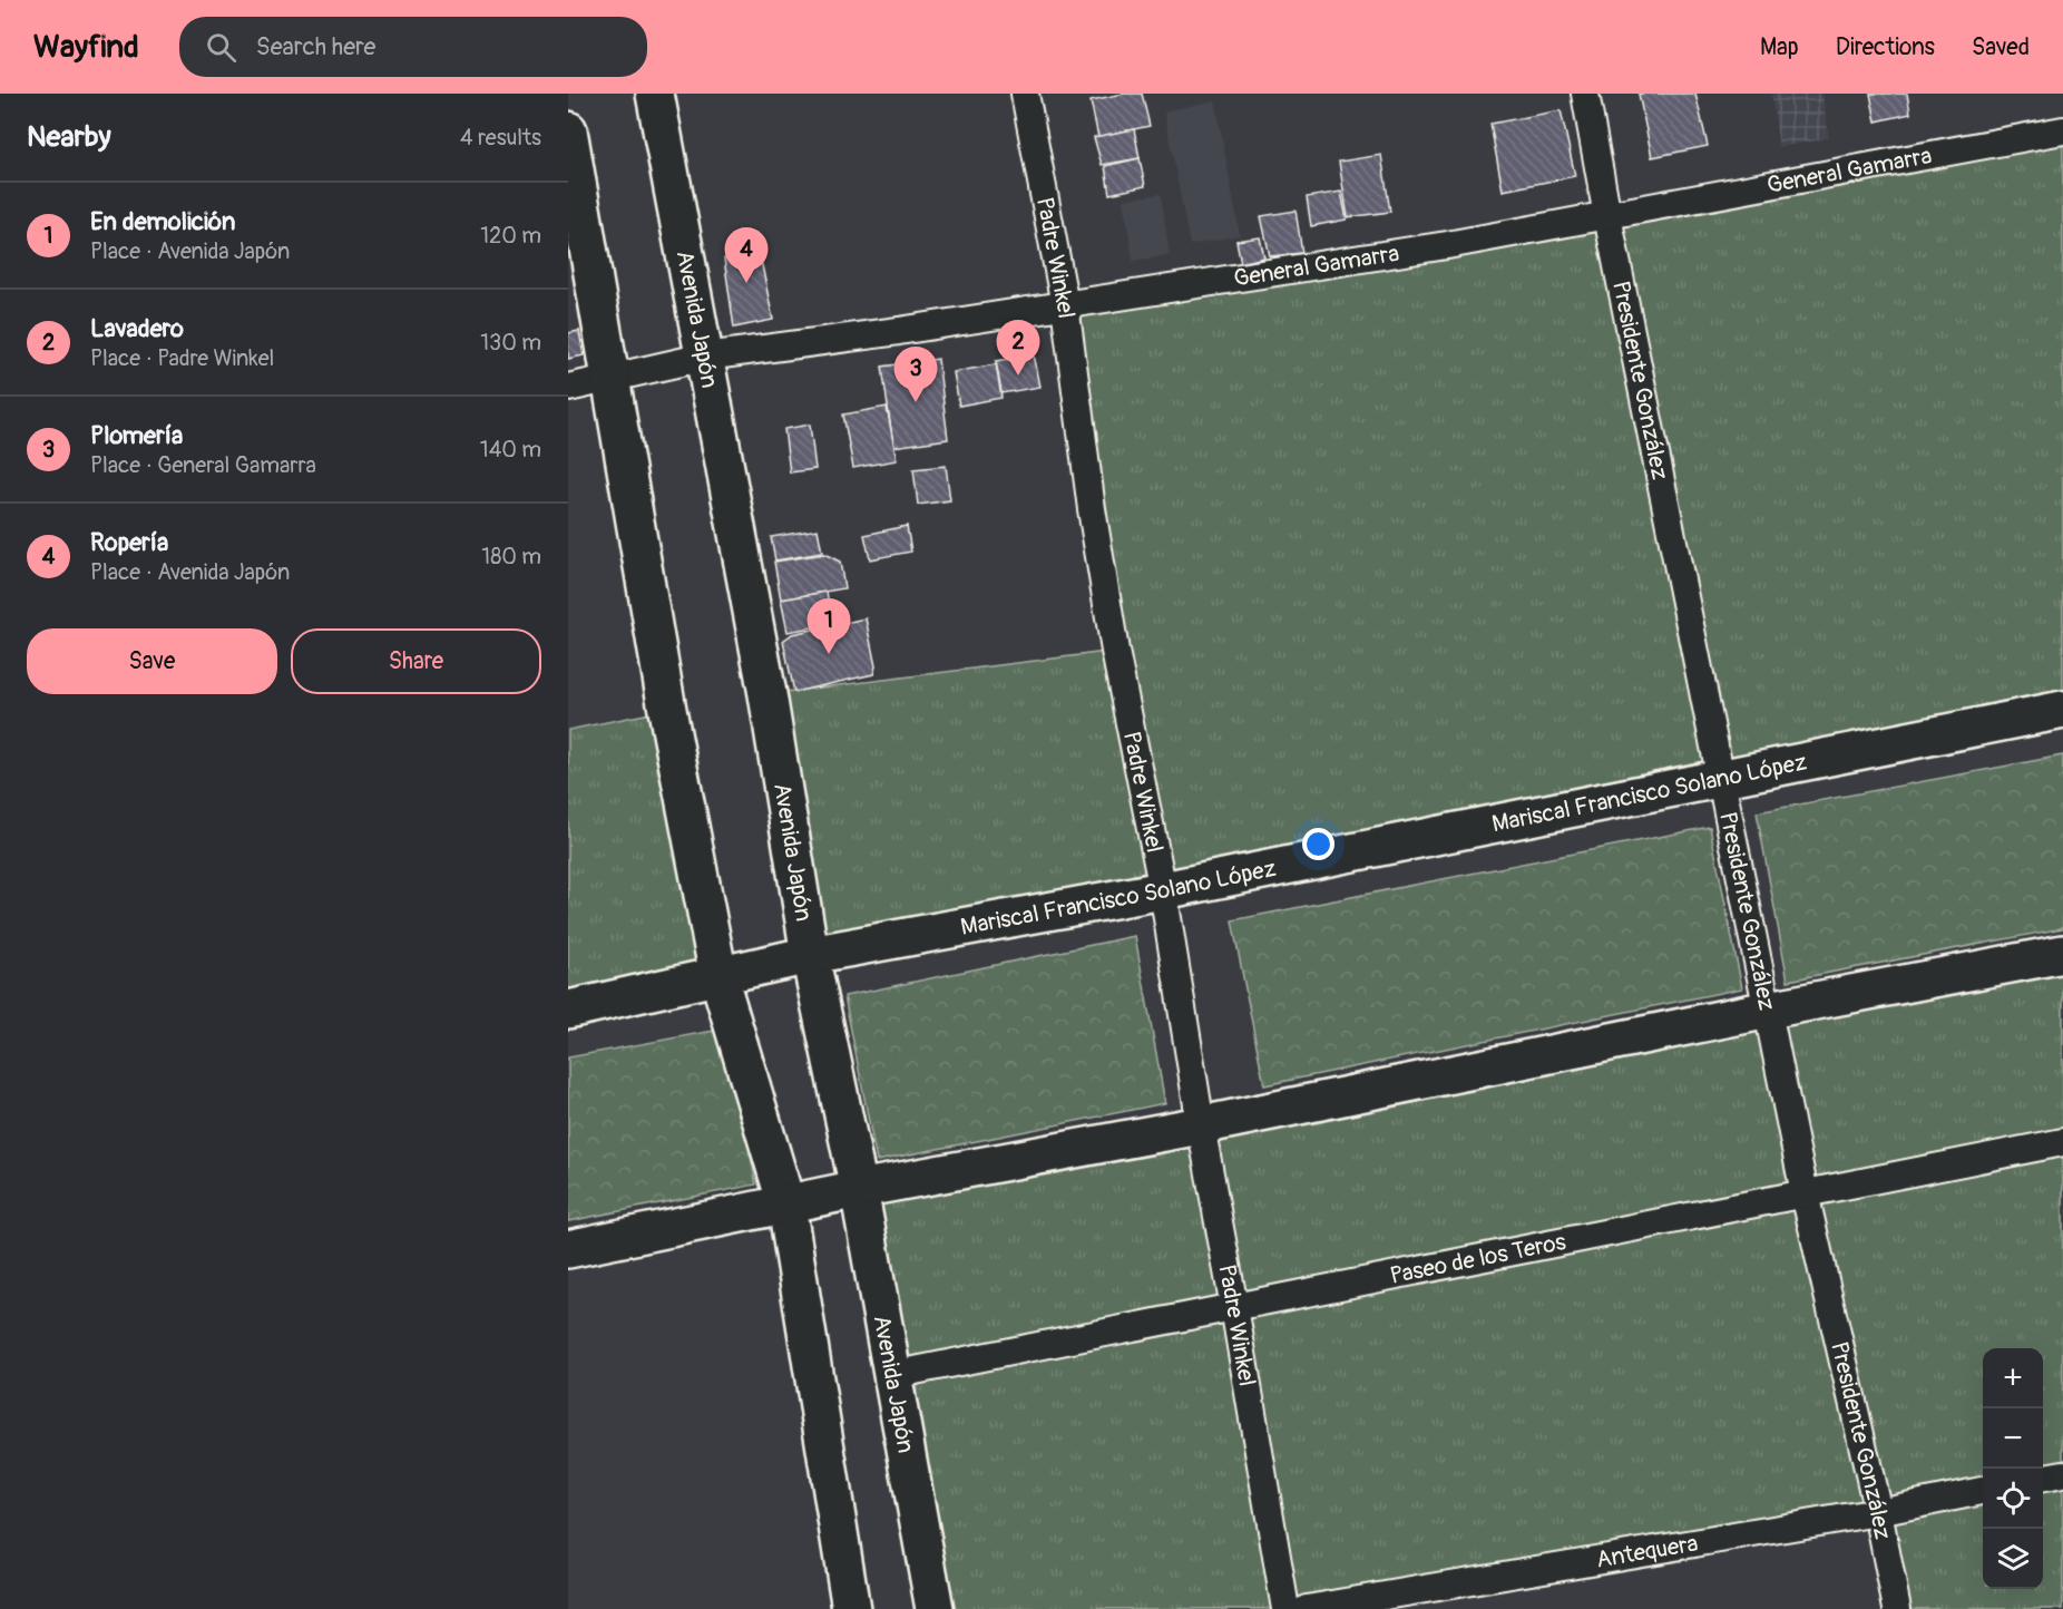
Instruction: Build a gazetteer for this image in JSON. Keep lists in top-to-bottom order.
{
  "streets": {
    "main road": ["Avenida Japón", "Mariscal Francisco Solano López"],
    "street": [
      "General Gamarra",
      "Padre Winkel",
      "Presidente González",
      "Paseo de los Teros",
      "Antequera"
    ]
  },
  "crossings": [
    ["General Gamarra", "Padre Winkel"],
    ["General Gamarra", "Avenida Japón"],
    ["General Gamarra", "Presidente González"],
    ["Padre Winkel", "Mariscal Francisco Solano López"],
    ["Padre Winkel", "Paseo de los Teros"],
    ["Avenida Japón", "Mariscal Francisco Solano López"],
    ["Avenida Japón", "Paseo de los Teros"],
    ["Presidente González", "Mariscal Francisco Solano López"],
    ["Presidente González", "Paseo de los Teros"],
    ["Presidente González", "Antequera"]
  ],
  "page": {
    "header": "Wayfind",
    "search": "Search here",
    "nav": ["Map", "Directions", "Saved"],
    "heading": ["Nearby", "4 results"],
    "list": [
      {
        "mark": "1",
        "name": "En demolición",
        "note": "Place · Avenida Japón",
        "value": "120 m"
      },
      {
        "mark": "2",
        "name": "Lavadero",
        "note": "Place · Padre Winkel",
        "value": "130 m"
      },
      {
        "mark": "3",
        "name": "Plomería",
        "note": "Place · General Gamarra",
        "value": "140 m"
      },
      {
        "mark": "4",
        "name": "Ropería",
        "note": "Place · Avenida Japón",
        "value": "180 m"
      }
    ],
    "pins": [
      "4",
      "2",
      "3",
      "1"
    ],
    "buttons": ["Save", "Share"],
    "map_buttons": ["+", "−"]
  }
}
